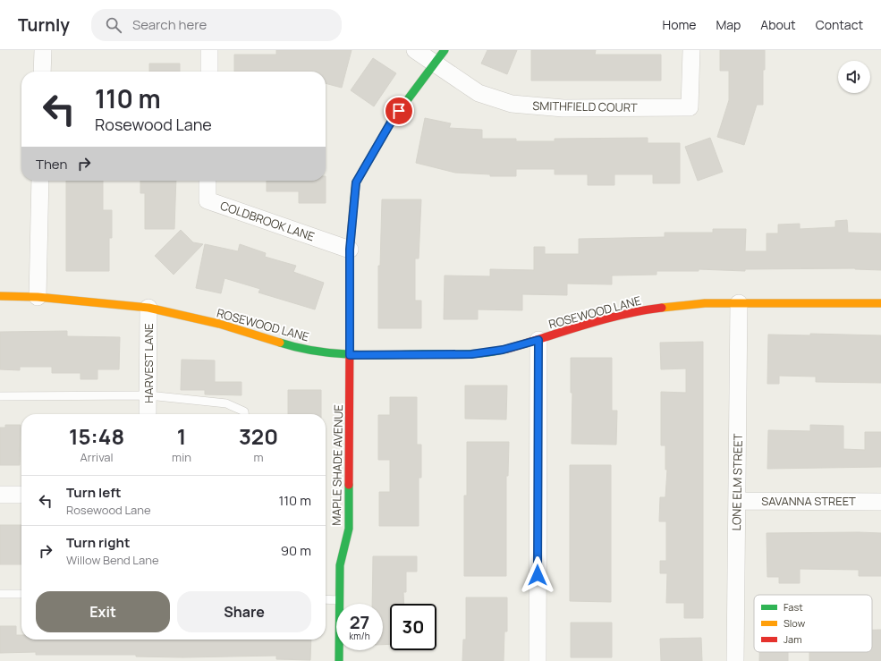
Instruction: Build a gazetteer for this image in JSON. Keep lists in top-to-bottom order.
{
  "streets": {
    "street": [
      "SMITHFIELD COURT",
      "COLDBROOK LANE",
      "ROSEWOOD LANE",
      "HARVEST LANE",
      "MAPLE SHADE AVENUE",
      "LONE ELM STREET",
      "SAVANNA STREET"
    ]
  },
  "crossings": [
    ["SMITHFIELD COURT", "MAPLE SHADE AVENUE"],
    ["COLDBROOK LANE", "MAPLE SHADE AVENUE"],
    ["ROSEWOOD LANE", "HARVEST LANE"],
    ["ROSEWOOD LANE", "MAPLE SHADE AVENUE"],
    ["ROSEWOOD LANE", "LONE ELM STREET"],
    ["LONE ELM STREET", "SAVANNA STREET"]
  ],
  "legend": ["Fast", "Slow", "Jam"],
  "page": {
    "header": "Turnly",
    "search": "Search here",
    "nav": [
      "Home",
      "Map",
      "About",
      "Contact"
    ],
    "turn": ["110 m", "Rosewood Lane"],
    "then": "Then",
    "eta": [
      "15:48",
      "Arrival",
      "1",
      "min",
      "320",
      "m"
    ],
    "list": [
      {
        "name": "Turn left",
        "note": "Rosewood Lane",
        "value": "110 m"
      },
      {
        "name": "Turn right",
        "note": "Willow Bend Lane",
        "value": "90 m"
      }
    ],
    "buttons": ["Exit", "Share"],
    "speed": "27 km/h",
    "limit": "30"
  }
}
